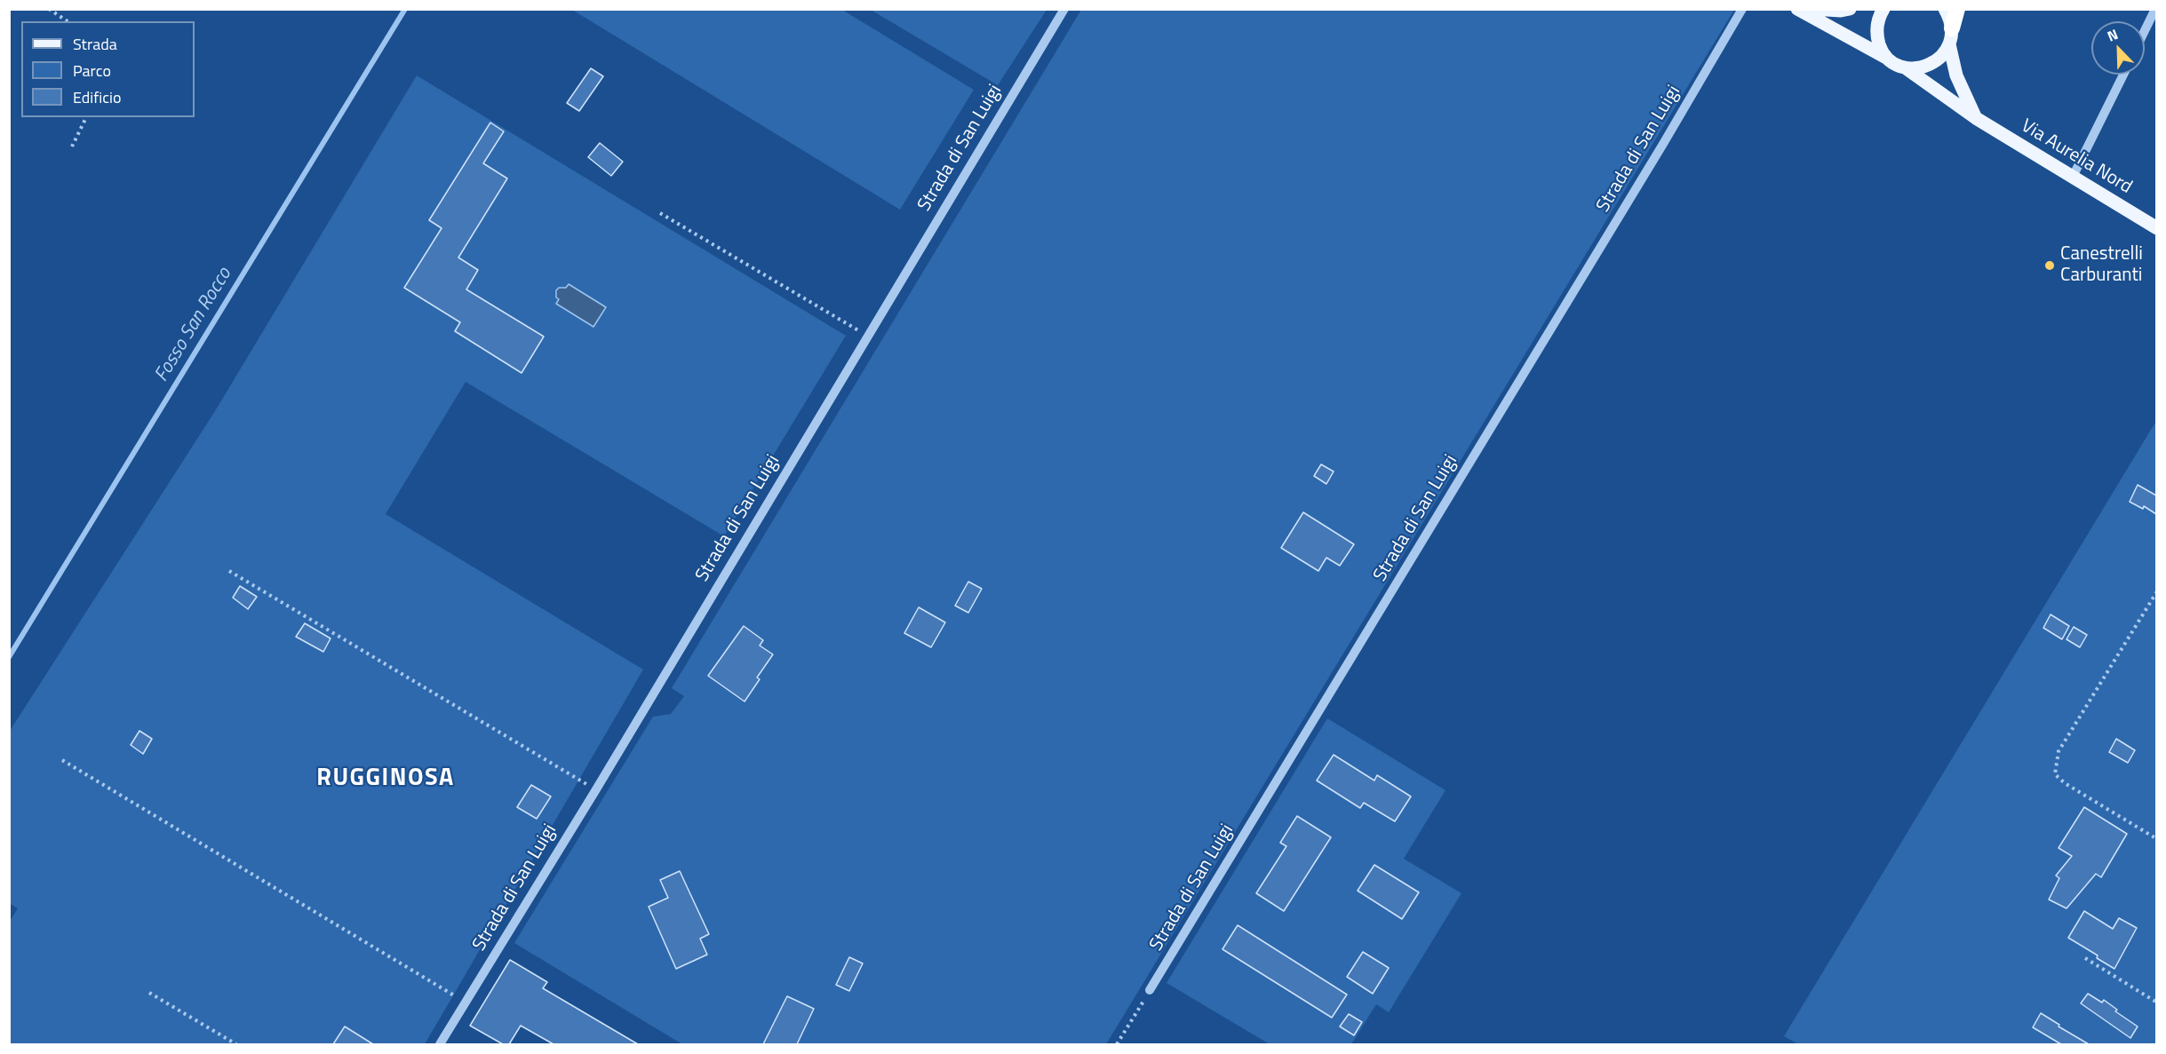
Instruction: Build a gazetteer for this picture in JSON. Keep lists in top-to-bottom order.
{
  "streets": {
    "main road": ["Via Aurelia Nord"],
    "street": ["Strada di San Luigi"]
  },
  "districts": ["RUGGINOSA"],
  "water": ["Fosso San Rocco"],
  "places": ["Canestrelli Carburanti"],
  "legend": ["Strada", "Parco", "Edificio"],
  "north": "top left"
}
